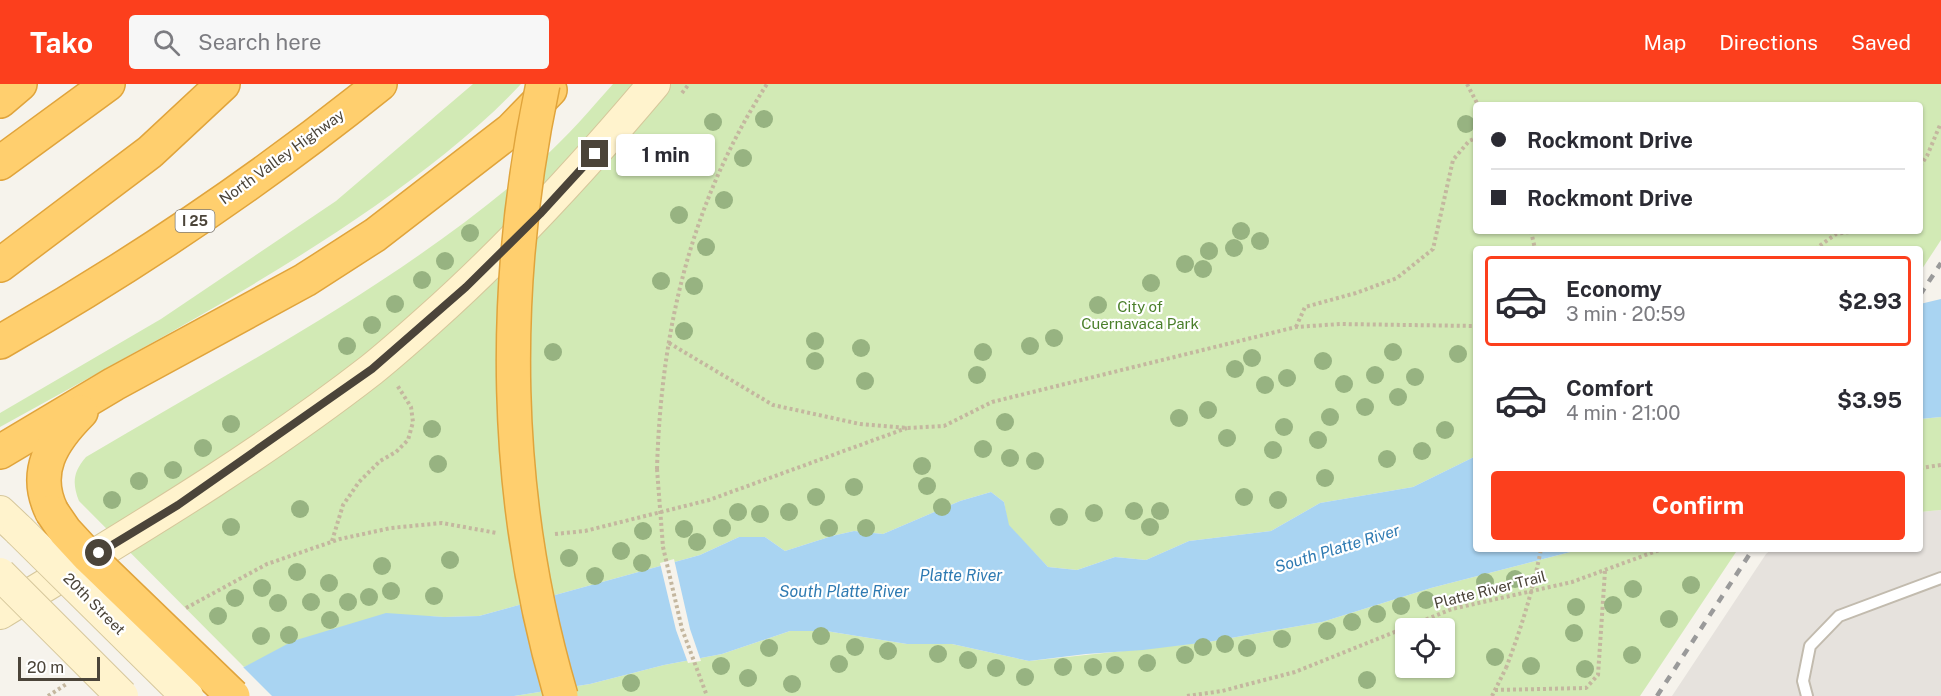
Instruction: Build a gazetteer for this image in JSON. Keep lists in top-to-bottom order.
{
  "streets": {
    "highway": ["North Valley Highway", "I 25"],
    "street": ["20th Street"],
    "path": ["Platte River Trail"]
  },
  "water": ["South Platte River", "Platte River"],
  "parks": ["City of Cuernavaca Park"],
  "scale_bar": "20 m",
  "page": {
    "header": "Tako",
    "search": "Search here",
    "nav": ["Map", "Directions", "Saved"],
    "banner": ["Rockmont Drive", "Rockmont Drive"],
    "bubble": "1 min",
    "list": [
      {
        "name": "Economy",
        "note": "3 min · 20:59",
        "value": "$2.93"
      },
      {
        "name": "Comfort",
        "note": "4 min · 21:00",
        "value": "$3.95"
      }
    ],
    "buttons": "Confirm",
    "scale": "20 m"
  }
}
